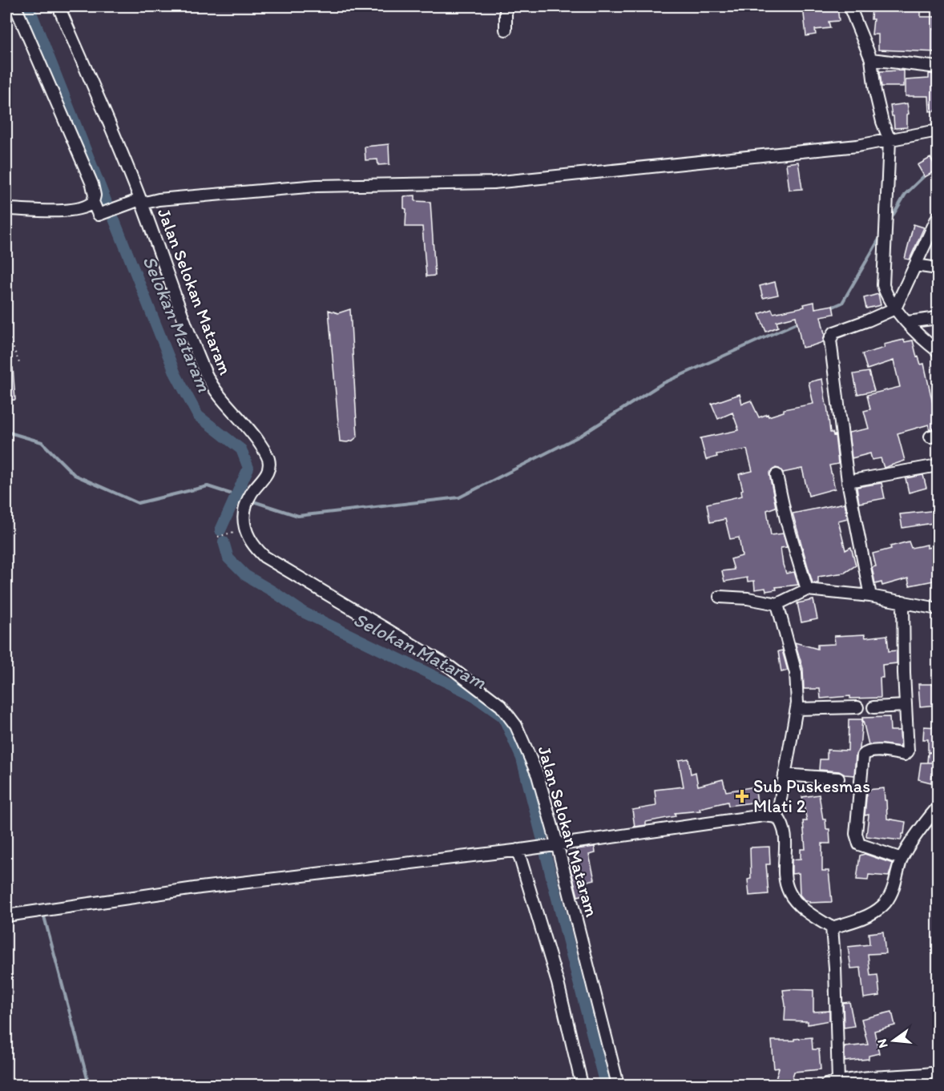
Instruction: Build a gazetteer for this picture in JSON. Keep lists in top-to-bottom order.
{
  "streets": {
    "street": ["Jalan Selokan Mataram"]
  },
  "water": ["Selokan Mataram"],
  "places": {
    "health": ["Sub Puskesmas Mlati 2"]
  },
  "north": "left"
}
